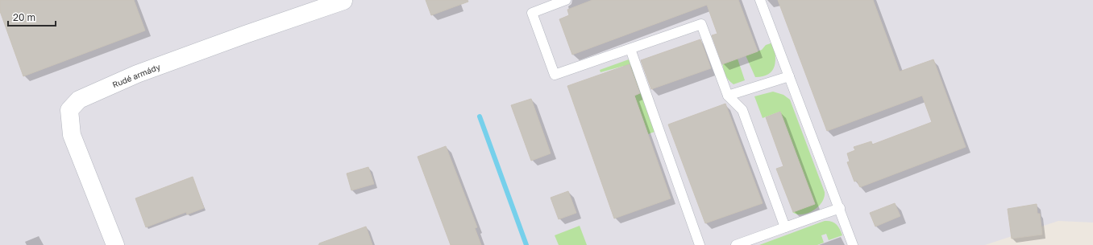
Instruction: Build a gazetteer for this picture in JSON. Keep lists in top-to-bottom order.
{
  "streets": {
    "street": ["Rudé armády"]
  },
  "scale_bar": "20 m"
}
